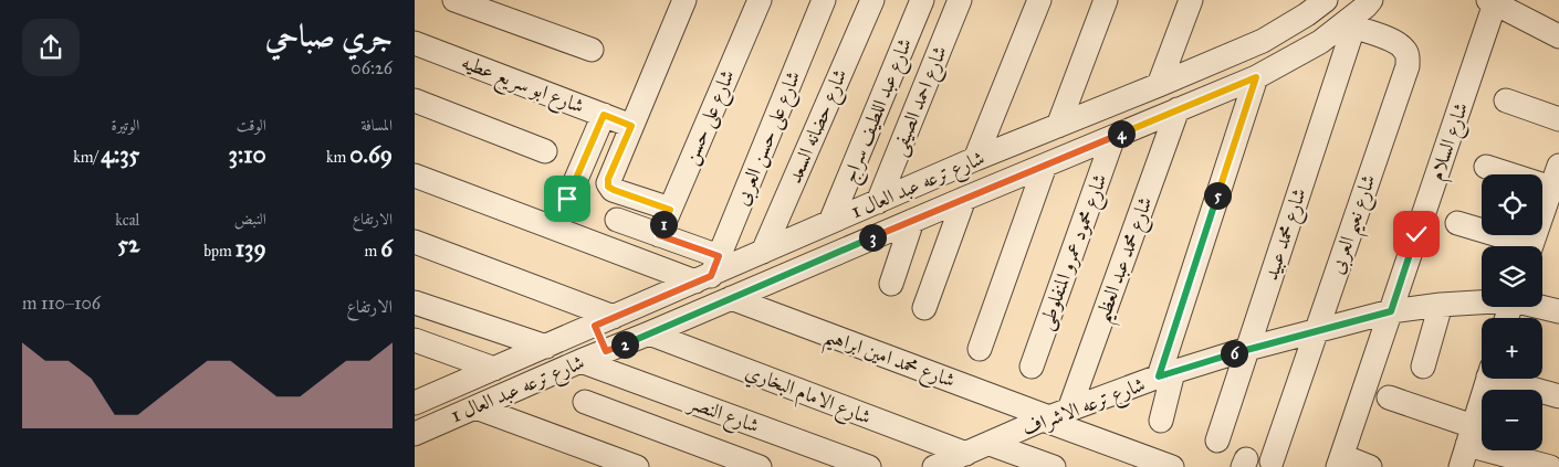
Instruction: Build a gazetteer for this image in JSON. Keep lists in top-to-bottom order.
{
  "streets": {
    "street": [
      "شارع ابو سريع عطيه",
      "شارع احمد الصيفى",
      "شارع عبد اللطيف سراج",
      "شارع على حسن",
      "شارع حضانه السعد",
      "شارع على حسن العربى",
      "شارع السلام",
      "شارع ترعه عبد العال 1",
      "شارع نعيم العربى",
      "شارع محمد عبيد",
      "شارع محمود عمرو المنفلوطى",
      "شارع محمد عبد العظيم",
      "شارع محمد امين ابراهيم",
      "شارع الامام البخاري",
      "شارع ترعه الاشراف",
      "شارع النصر"
    ]
  },
  "crossings": [
    ["شارع احمد الصيفى", "شارع ترعه عبد العال 1"],
    ["شارع عبد اللطيف سراج", "شارع ترعه عبد العال 1"],
    ["شارع حضانه السعد", "شارع ترعه عبد العال 1"],
    ["شارع على حسن العربى", "شارع ترعه عبد العال 1"],
    ["شارع السلام", "شارع ترعه الاشراف"],
    ["شارع ترعه عبد العال 1", "شارع نعيم العربى"],
    ["شارع ترعه عبد العال 1", "شارع محمد عبيد"],
    ["شارع ترعه عبد العال 1", "شارع محمود عمرو المنفلوطى"],
    ["شارع ترعه عبد العال 1", "شارع محمد عبد العظيم"],
    ["شارع ترعه عبد العال 1", "شارع محمد امين ابراهيم"],
    ["شارع ترعه عبد العال 1", "شارع الامام البخاري"],
    ["شارع ترعه عبد العال 1", "شارع النصر"],
    ["شارع نعيم العربى", "شارع محمد عبيد"],
    ["شارع نعيم العربى", "شارع ترعه الاشراف"],
    ["شارع محمد عبيد", "شارع ترعه الاشراف"],
    ["شارع محمد عبد العظيم", "شارع محمد امين ابراهيم"],
    ["شارع محمد عبد العظيم", "شارع ترعه الاشراف"],
    ["شارع محمد امين ابراهيم", "شارع ترعه الاشراف"],
    ["شارع الامام البخاري", "شارع ترعه الاشراف"]
  ],
  "page": {
    "heading": ["جري صباحي", "06:26"],
    "stats": [
      ["المسافة", "0.69 km"],
      ["الوقت", "3:10"],
      ["الوتيرة", "4:35 /km"],
      ["الارتفاع", "6 m"],
      ["النبض", "139 bpm"],
      ["kcal", "52"]
    ],
    "pins": [
      "4",
      "5",
      "1",
      "3",
      "2",
      "6"
    ],
    "map_buttons": ["+", "−"],
    "chart": ["الارتفاع", "106–110 m"]
  }
}
